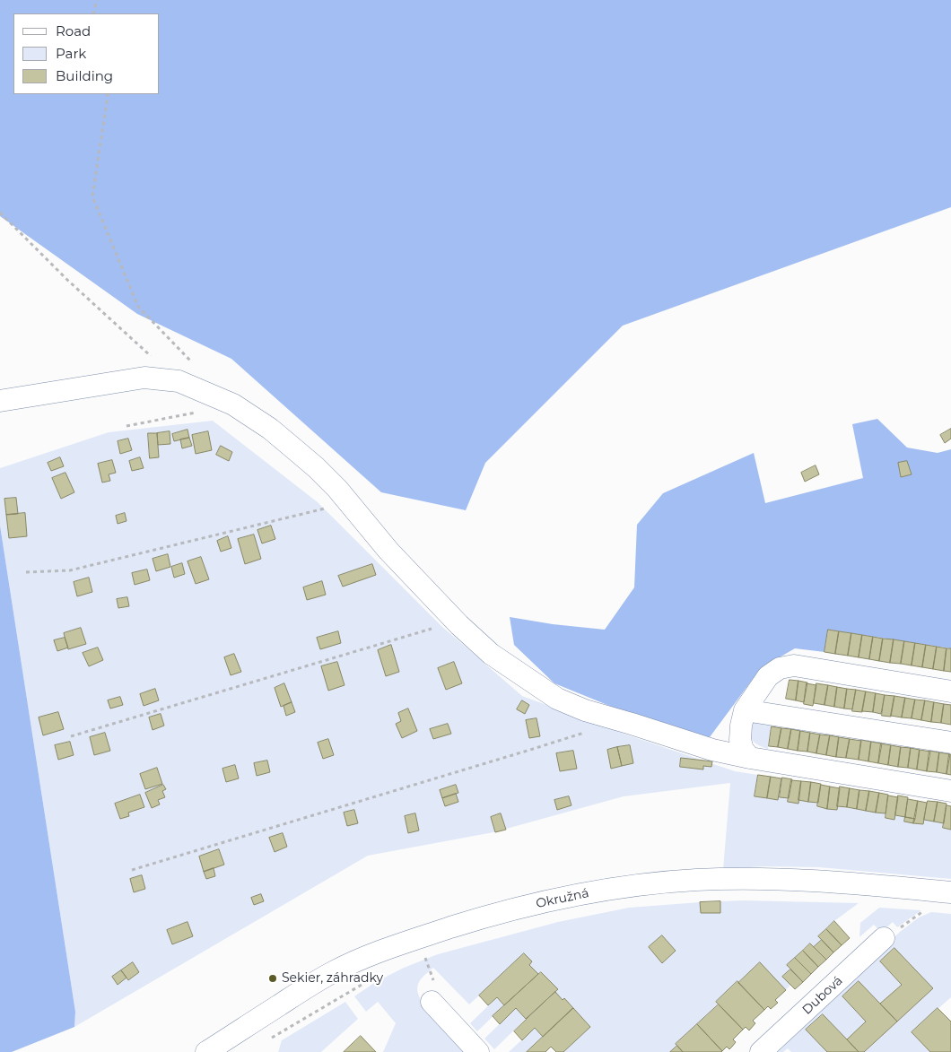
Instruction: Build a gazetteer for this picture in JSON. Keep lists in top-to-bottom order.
{
  "streets": {
    "street": ["Okružná", "Dubová"]
  },
  "places": ["Sekier, záhradky"],
  "legend": ["Road", "Park", "Building"]
}
